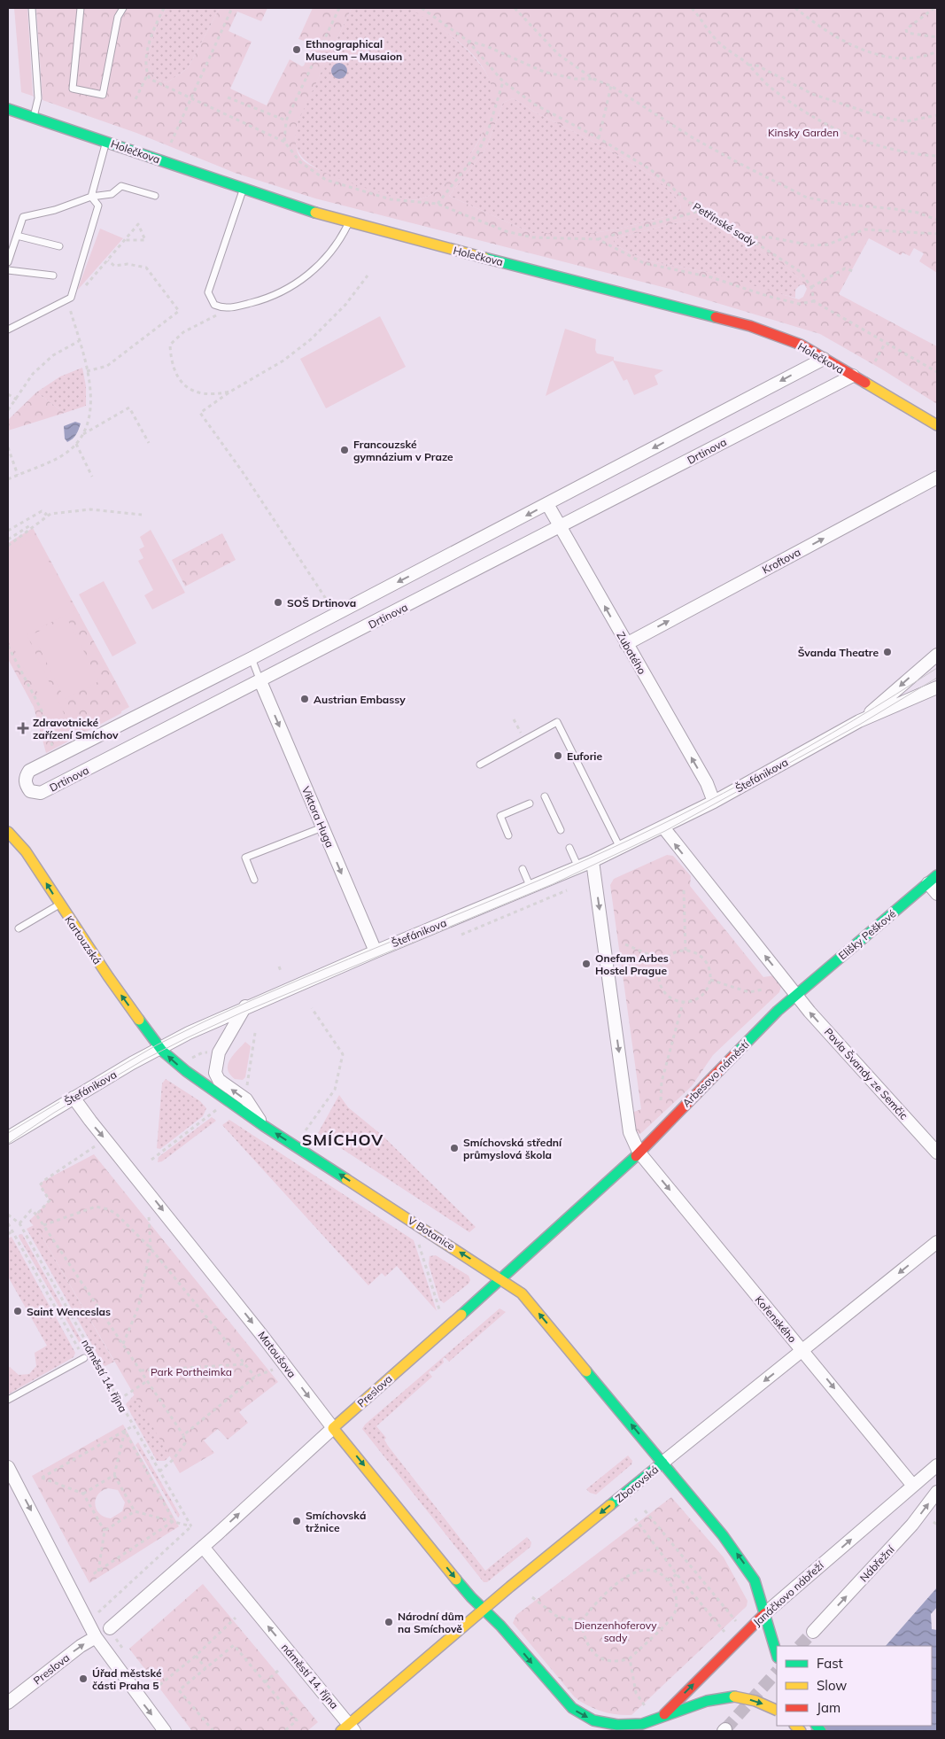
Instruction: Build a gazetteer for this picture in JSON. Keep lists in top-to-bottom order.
{
  "streets": {
    "main road": [
      "Holečkova",
      "Elišky Peškové",
      "Kartouzská",
      "Arbesovo náměstí",
      "V Botanice",
      "Matoušova",
      "Preslova",
      "Zborovská",
      "Janáčkovo nábřeží"
    ],
    "street": [
      "Drtinova",
      "Kroftova",
      "Zubatého",
      "Štefánikova",
      "Viktora Huga",
      "Pavla Švandy ze Semčic",
      "Kořenského",
      "náměstí 14. října",
      "Nábřežní"
    ],
    "path": ["Petřínské sady"]
  },
  "crossings": [
    ["Holečkova", "Drtinova"],
    ["Drtinova", "Zubatého"],
    ["Drtinova", "Viktora Huga"],
    ["Kroftova", "Zubatého"],
    ["Zubatého", "Štefánikova"],
    ["Štefánikova", "Viktora Huga"],
    ["Štefánikova", "Kartouzská"],
    ["Štefánikova", "V Botanice"],
    ["Štefánikova", "Matoušova"],
    ["Elišky Peškové", "Arbesovo náměstí"],
    ["Elišky Peškové", "Pavla Švandy ze Semčic"],
    ["Kartouzská", "V Botanice"],
    ["Arbesovo náměstí", "Pavla Švandy ze Semčic"],
    ["Arbesovo náměstí", "Kořenského"],
    ["Arbesovo náměstí", "Preslova"],
    ["V Botanice", "Preslova"],
    ["V Botanice", "Zborovská"],
    ["Kořenského", "Preslova"],
    ["Kořenského", "Zborovská"],
    ["Kořenského", "Janáčkovo nábřeží"],
    ["Matoušova", "Preslova"],
    ["Matoušova", "Zborovská"],
    ["náměstí 14. října", "Preslova"],
    ["náměstí 14. října", "Zborovská"]
  ],
  "one_way": [
    "Kroftova",
    "Zubatého",
    "Viktora Huga",
    "Kartouzská",
    "Pavla Švandy ze Semčic",
    "V Botanice",
    "Kořenského",
    "Matoušova",
    "náměstí 14. října",
    "Zborovská",
    "Nábřežní",
    "Janáčkovo nábřeží"
  ],
  "districts": ["SMÍCHOV"],
  "parks": ["Kinsky Garden", "Park Portheimka", "Dienzenhoferovy sady"],
  "places": {
    "other": [
      "Ethnographical Museum – Musaion",
      "Francouzské gymnázium v Praze",
      "SOŠ Drtinova",
      "Švanda Theatre",
      "Austrian Embassy",
      "Euforie",
      "Onefam Arbes Hostel Prague",
      "Smíchovská střední průmyslová škola",
      "Saint Wenceslas",
      "Smíchovská tržnice",
      "Národní dům na Smíchově",
      "Úřad městské části Praha 5"
    ],
    "health": ["Zdravotnické zařízení Smíchov"]
  },
  "legend": ["Fast", "Slow", "Jam"]
}
